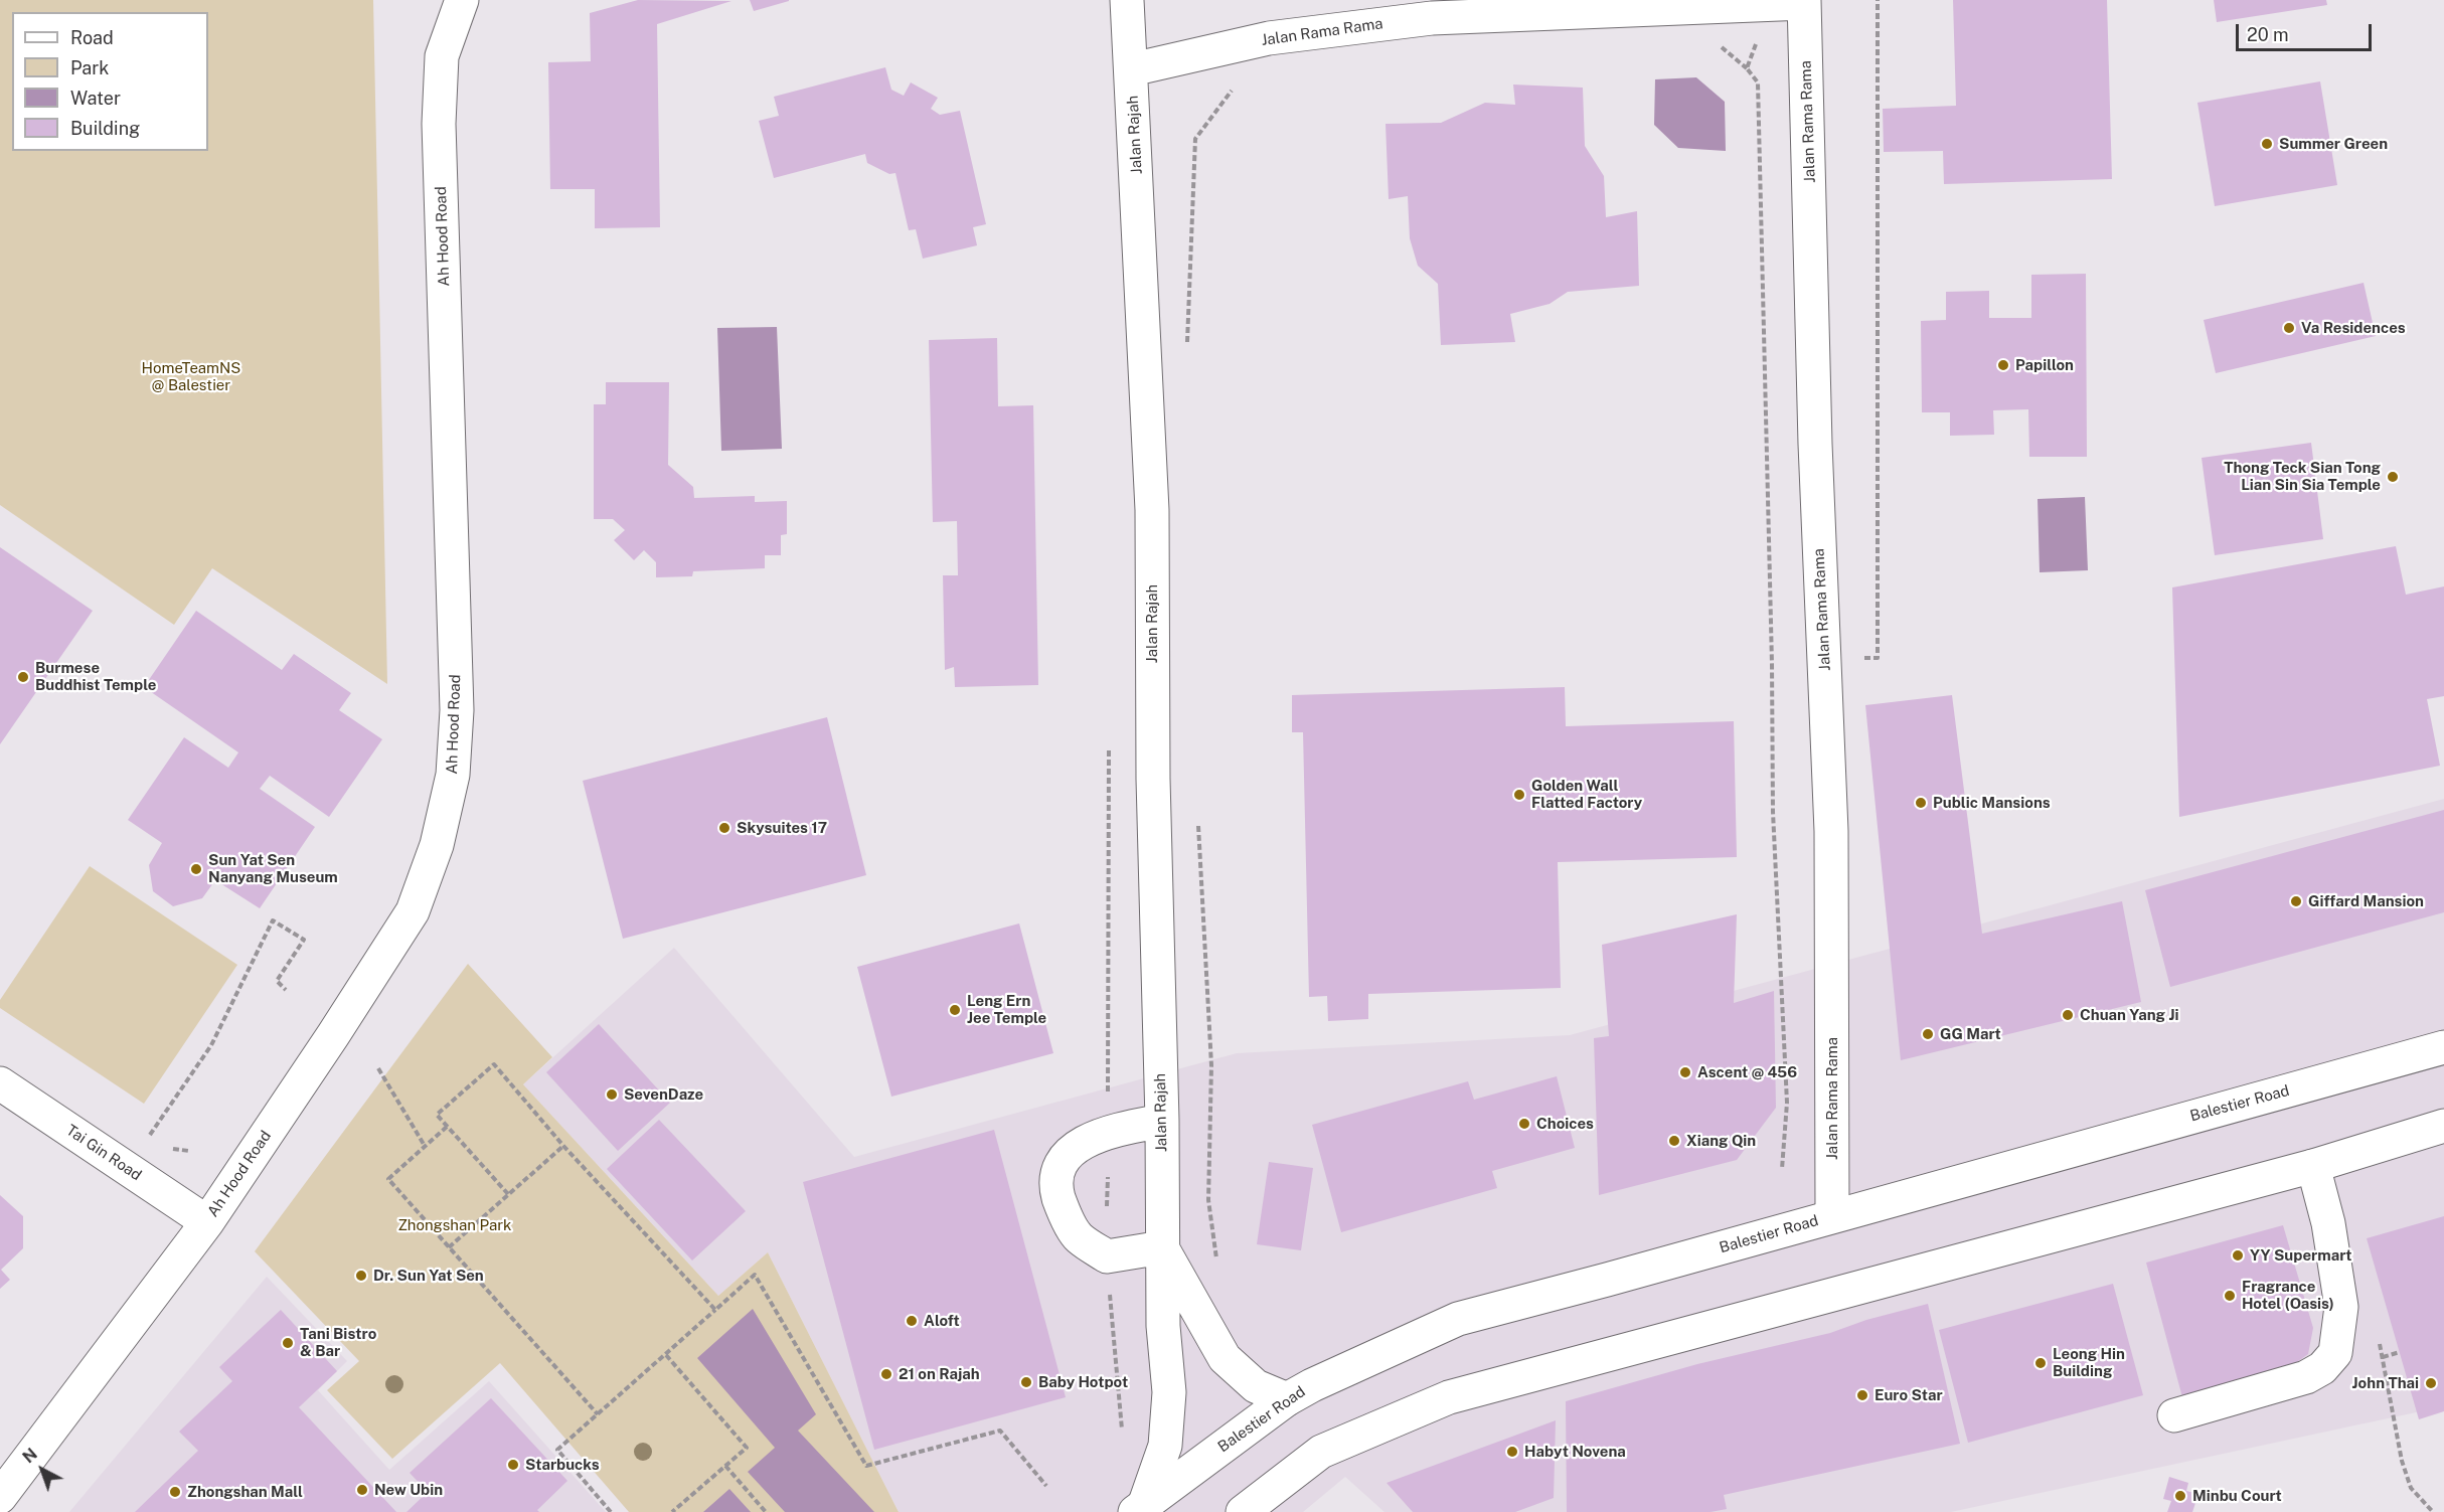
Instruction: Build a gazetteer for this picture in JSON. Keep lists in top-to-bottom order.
{
  "streets": {
    "street": [
      "Jalan Rama Rama",
      "Jalan Rajah",
      "Ah Hood Road",
      "Balestier Road",
      "Tai Gin Road"
    ]
  },
  "crossings": [
    ["Jalan Rama Rama", "Jalan Rajah"],
    ["Jalan Rama Rama", "Balestier Road"],
    ["Jalan Rajah", "Balestier Road"],
    ["Ah Hood Road", "Tai Gin Road"]
  ],
  "parks": ["HomeTeamNS @ Balestier", "Zhongshan Park"],
  "places": [
    "Summer Green",
    "Va Residences",
    "Papillon",
    "Thong Teck Sian Tong Lian Sin Sia Temple",
    "Burmese Buddhist Temple",
    "Golden Wall Flatted Factory",
    "Public Mansions",
    "Skysuites 17",
    "Sun Yat Sen Nanyang Museum",
    "Giffard Mansion",
    "Leng Ern Jee Temple",
    "Chuan Yang Ji",
    "GG Mart",
    "Ascent @ 456",
    "SevenDaze",
    "Choices",
    "Xiang Qin",
    "YY Supermart",
    "Dr. Sun Yat Sen",
    "Fragrance Hotel (Oasis)",
    "Aloft",
    "Tani Bistro & Bar",
    "Leong Hin Building",
    "21 on Rajah",
    "Baby Hotpot",
    "John Thai",
    "Euro Star",
    "Habyt Novena",
    "Starbucks",
    "New Ubin",
    "Zhongshan Mall",
    "Minbu Court"
  ],
  "legend": [
    "Road",
    "Park",
    "Water",
    "Building"
  ],
  "scale_bar": "20 m",
  "north": "top left"
}
